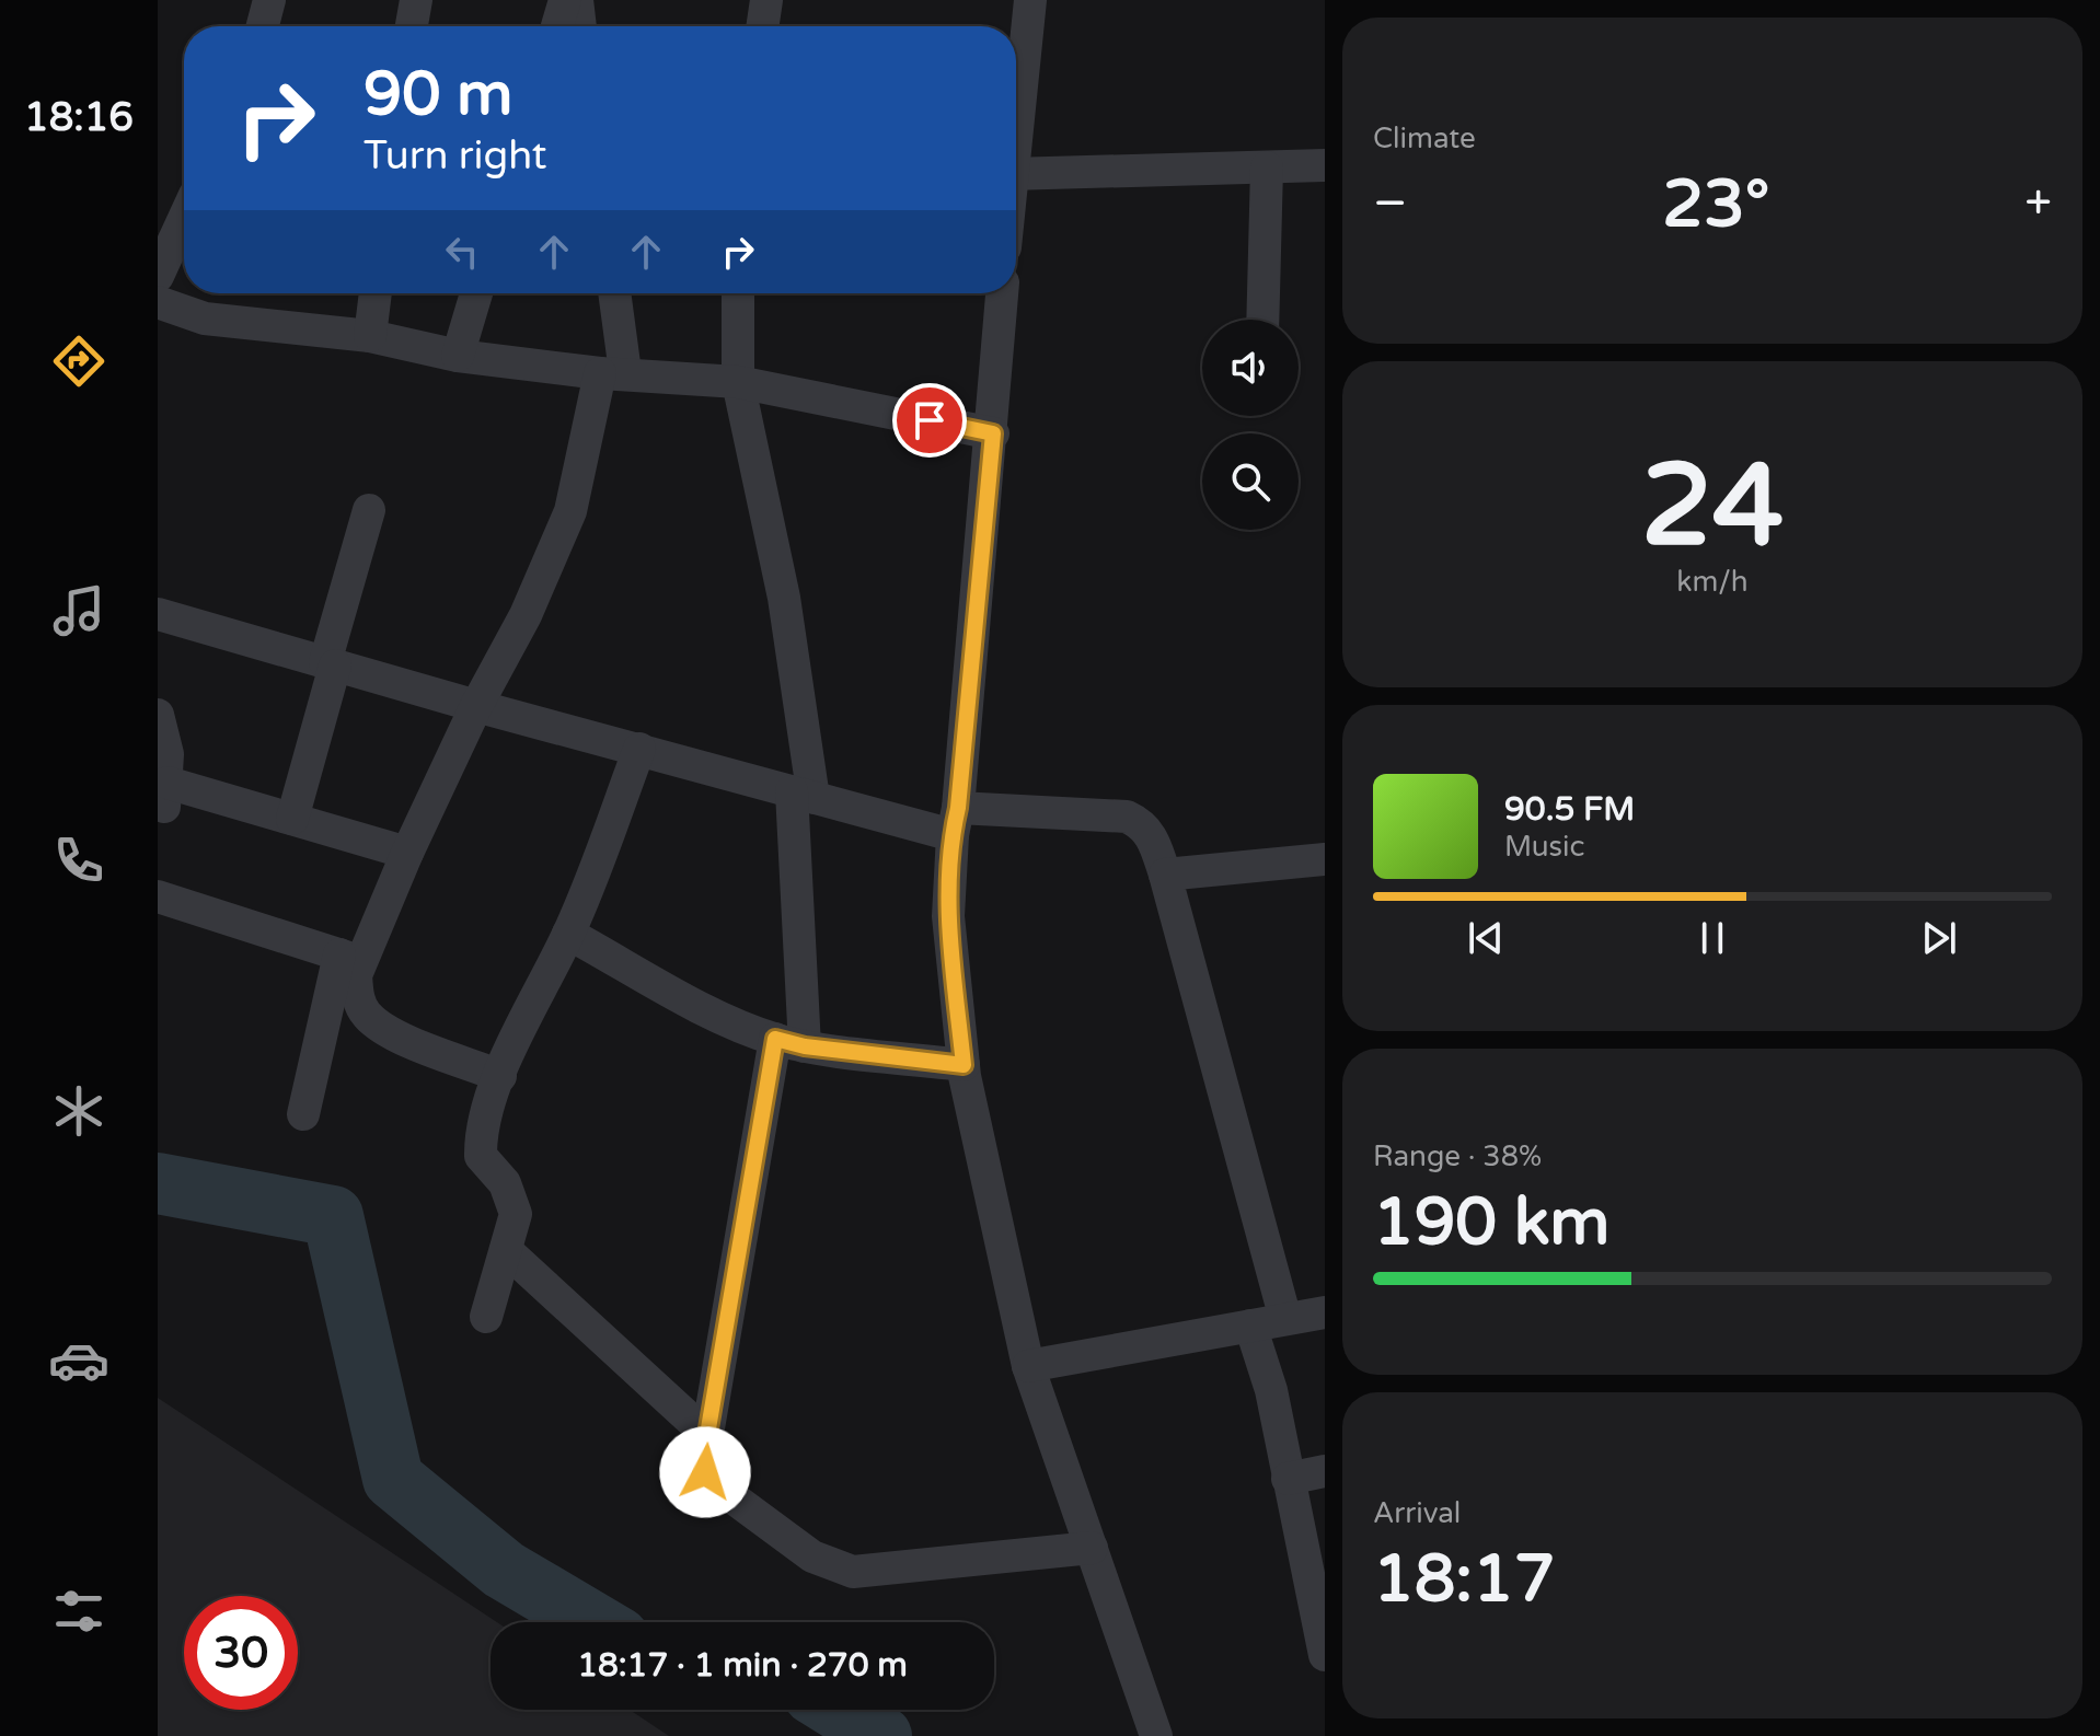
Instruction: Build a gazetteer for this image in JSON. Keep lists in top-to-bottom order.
{
  "page": {
    "tabs": "18:16",
    "tile": [
      "Climate",
      ["24", "km/h"],
      ["Range · 38%", "190 km"],
      ["Arrival", "18:17"]
    ],
    "turn": ["90 m", "Turn right"],
    "heat": ["−", "23°", "+"],
    "song": ["90.5 FM", "Music"],
    "limit": "30",
    "trip": "18:17 · 1 min · 270 m"
  }
}
